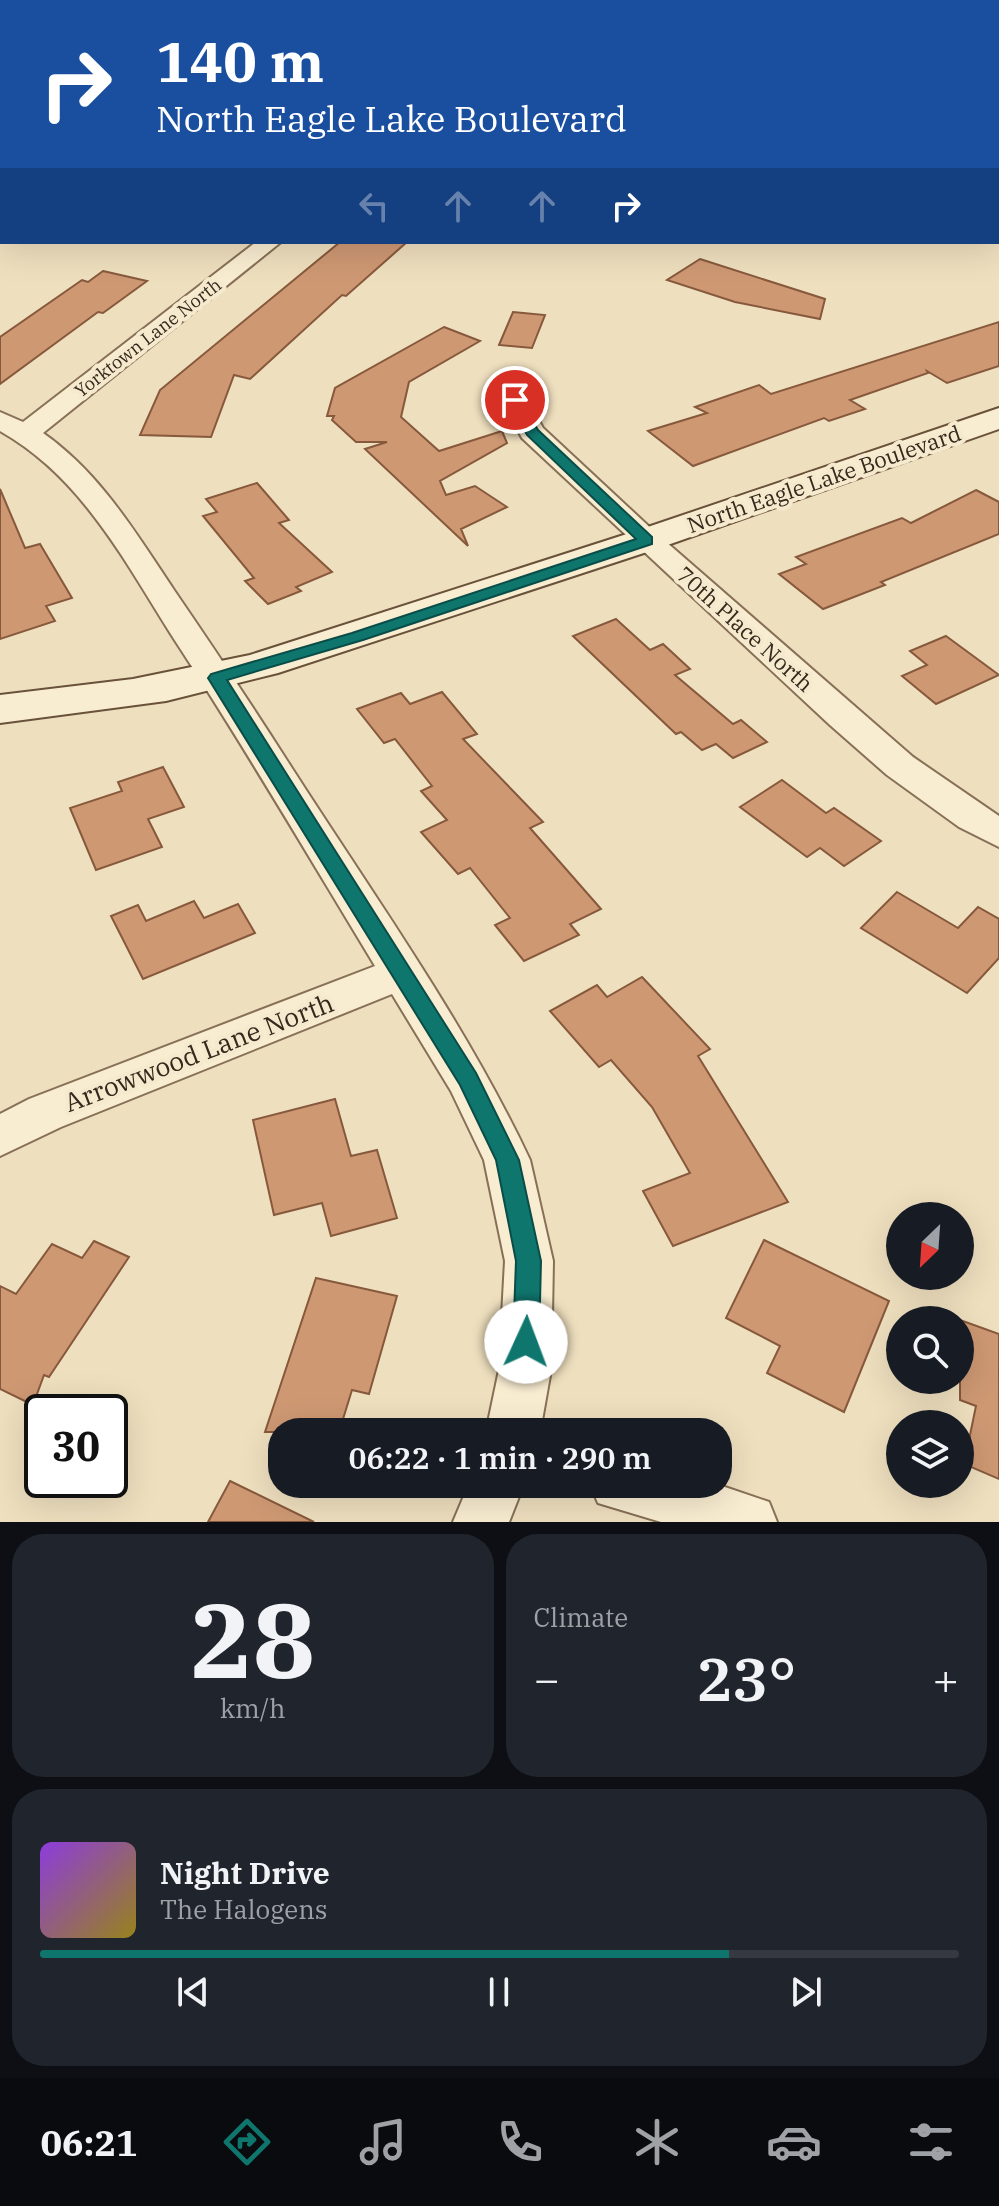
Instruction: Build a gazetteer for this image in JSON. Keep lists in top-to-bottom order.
{
  "streets": {
    "street": [
      "Yorktown Lane North",
      "North Eagle Lake Boulevard",
      "70th Place North",
      "Arrowwood Lane North"
    ]
  },
  "crossings": [
    ["North Eagle Lake Boulevard", "70th Place North"]
  ],
  "north": "bottom left",
  "page": {
    "turn": ["140 m", "North Eagle Lake Boulevard"],
    "limit": "30",
    "trip": "06:22 · 1 min · 290 m",
    "tile": [
      ["28", "km/h"],
      "Climate"
    ],
    "heat": ["−", "23°", "+"],
    "song": ["Night Drive", "The Halogens"],
    "tabs": "06:21"
  }
}
